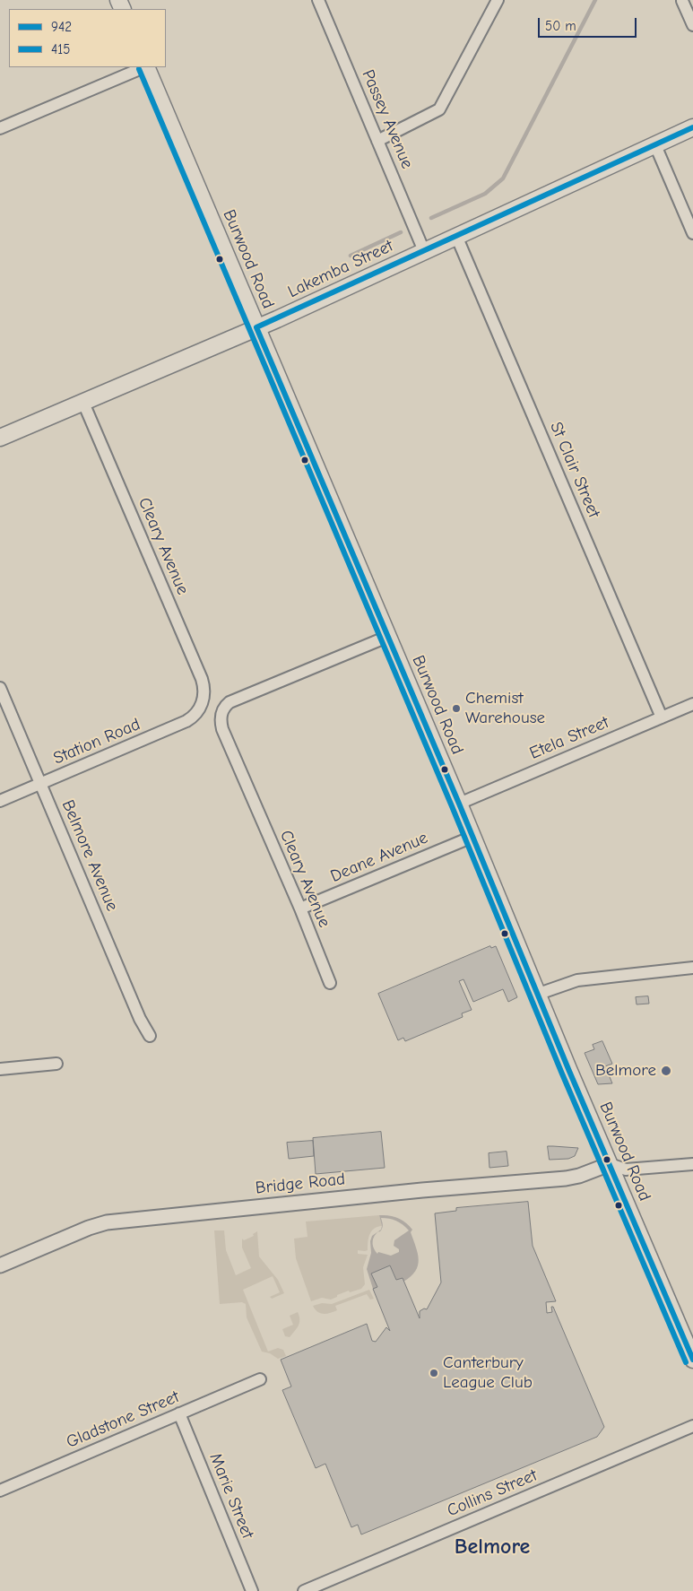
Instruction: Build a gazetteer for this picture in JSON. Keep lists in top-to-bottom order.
{
  "streets": {
    "main road": ["Burwood Road", "Lakemba Street"],
    "street": [
      "Passey Avenue",
      "St Clair Street",
      "Cleary Avenue",
      "Etela Street",
      "Station Road",
      "Belmore Avenue",
      "Deane Avenue",
      "Bridge Road",
      "Gladstone Street",
      "Collins Street",
      "Marie Street"
    ]
  },
  "crossings": [
    ["Passey Avenue", "Lakemba Street"],
    ["Burwood Road", "Lakemba Street"],
    ["Burwood Road", "Cleary Avenue"],
    ["Burwood Road", "Etela Street"],
    ["Burwood Road", "Deane Avenue"],
    ["Burwood Road", "Bridge Road"],
    ["Lakemba Street", "St Clair Street"],
    ["Lakemba Street", "Cleary Avenue"],
    ["St Clair Street", "Etela Street"],
    ["Cleary Avenue", "Station Road"],
    ["Cleary Avenue", "Deane Avenue"],
    ["Station Road", "Belmore Avenue"],
    ["Gladstone Street", "Marie Street"]
  ],
  "districts": ["Belmore"],
  "places": ["Chemist Warehouse", "Belmore", "Canterbury League Club"],
  "lines": ["transit line 415", "transit line 942"],
  "legend": ["942", "415"],
  "scale_bar": "50 m"
}
